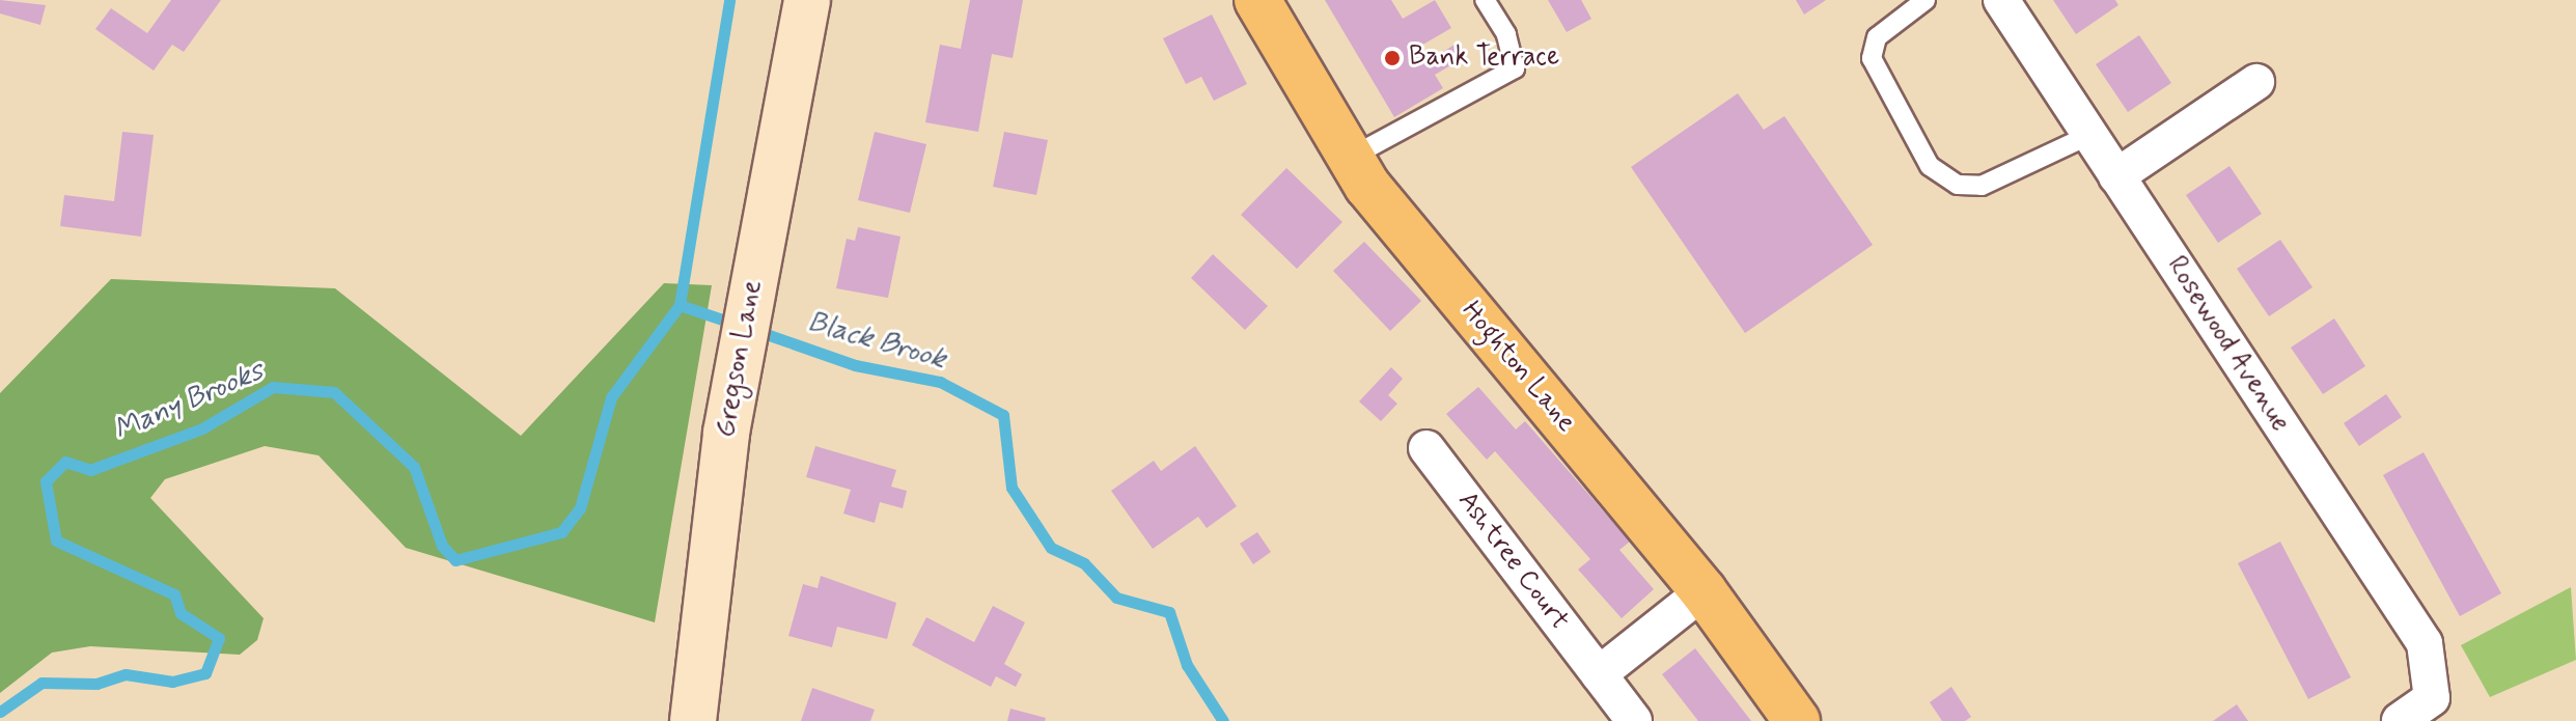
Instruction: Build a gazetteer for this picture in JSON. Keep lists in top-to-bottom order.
{
  "streets": {
    "main road": ["Hoghton Lane"],
    "street": ["Rosewood Avenue", "Gregson Lane", "Ashtree Court"]
  },
  "water": ["Black Brook", "Many Brooks"],
  "places": ["Bank Terrace"]
}
